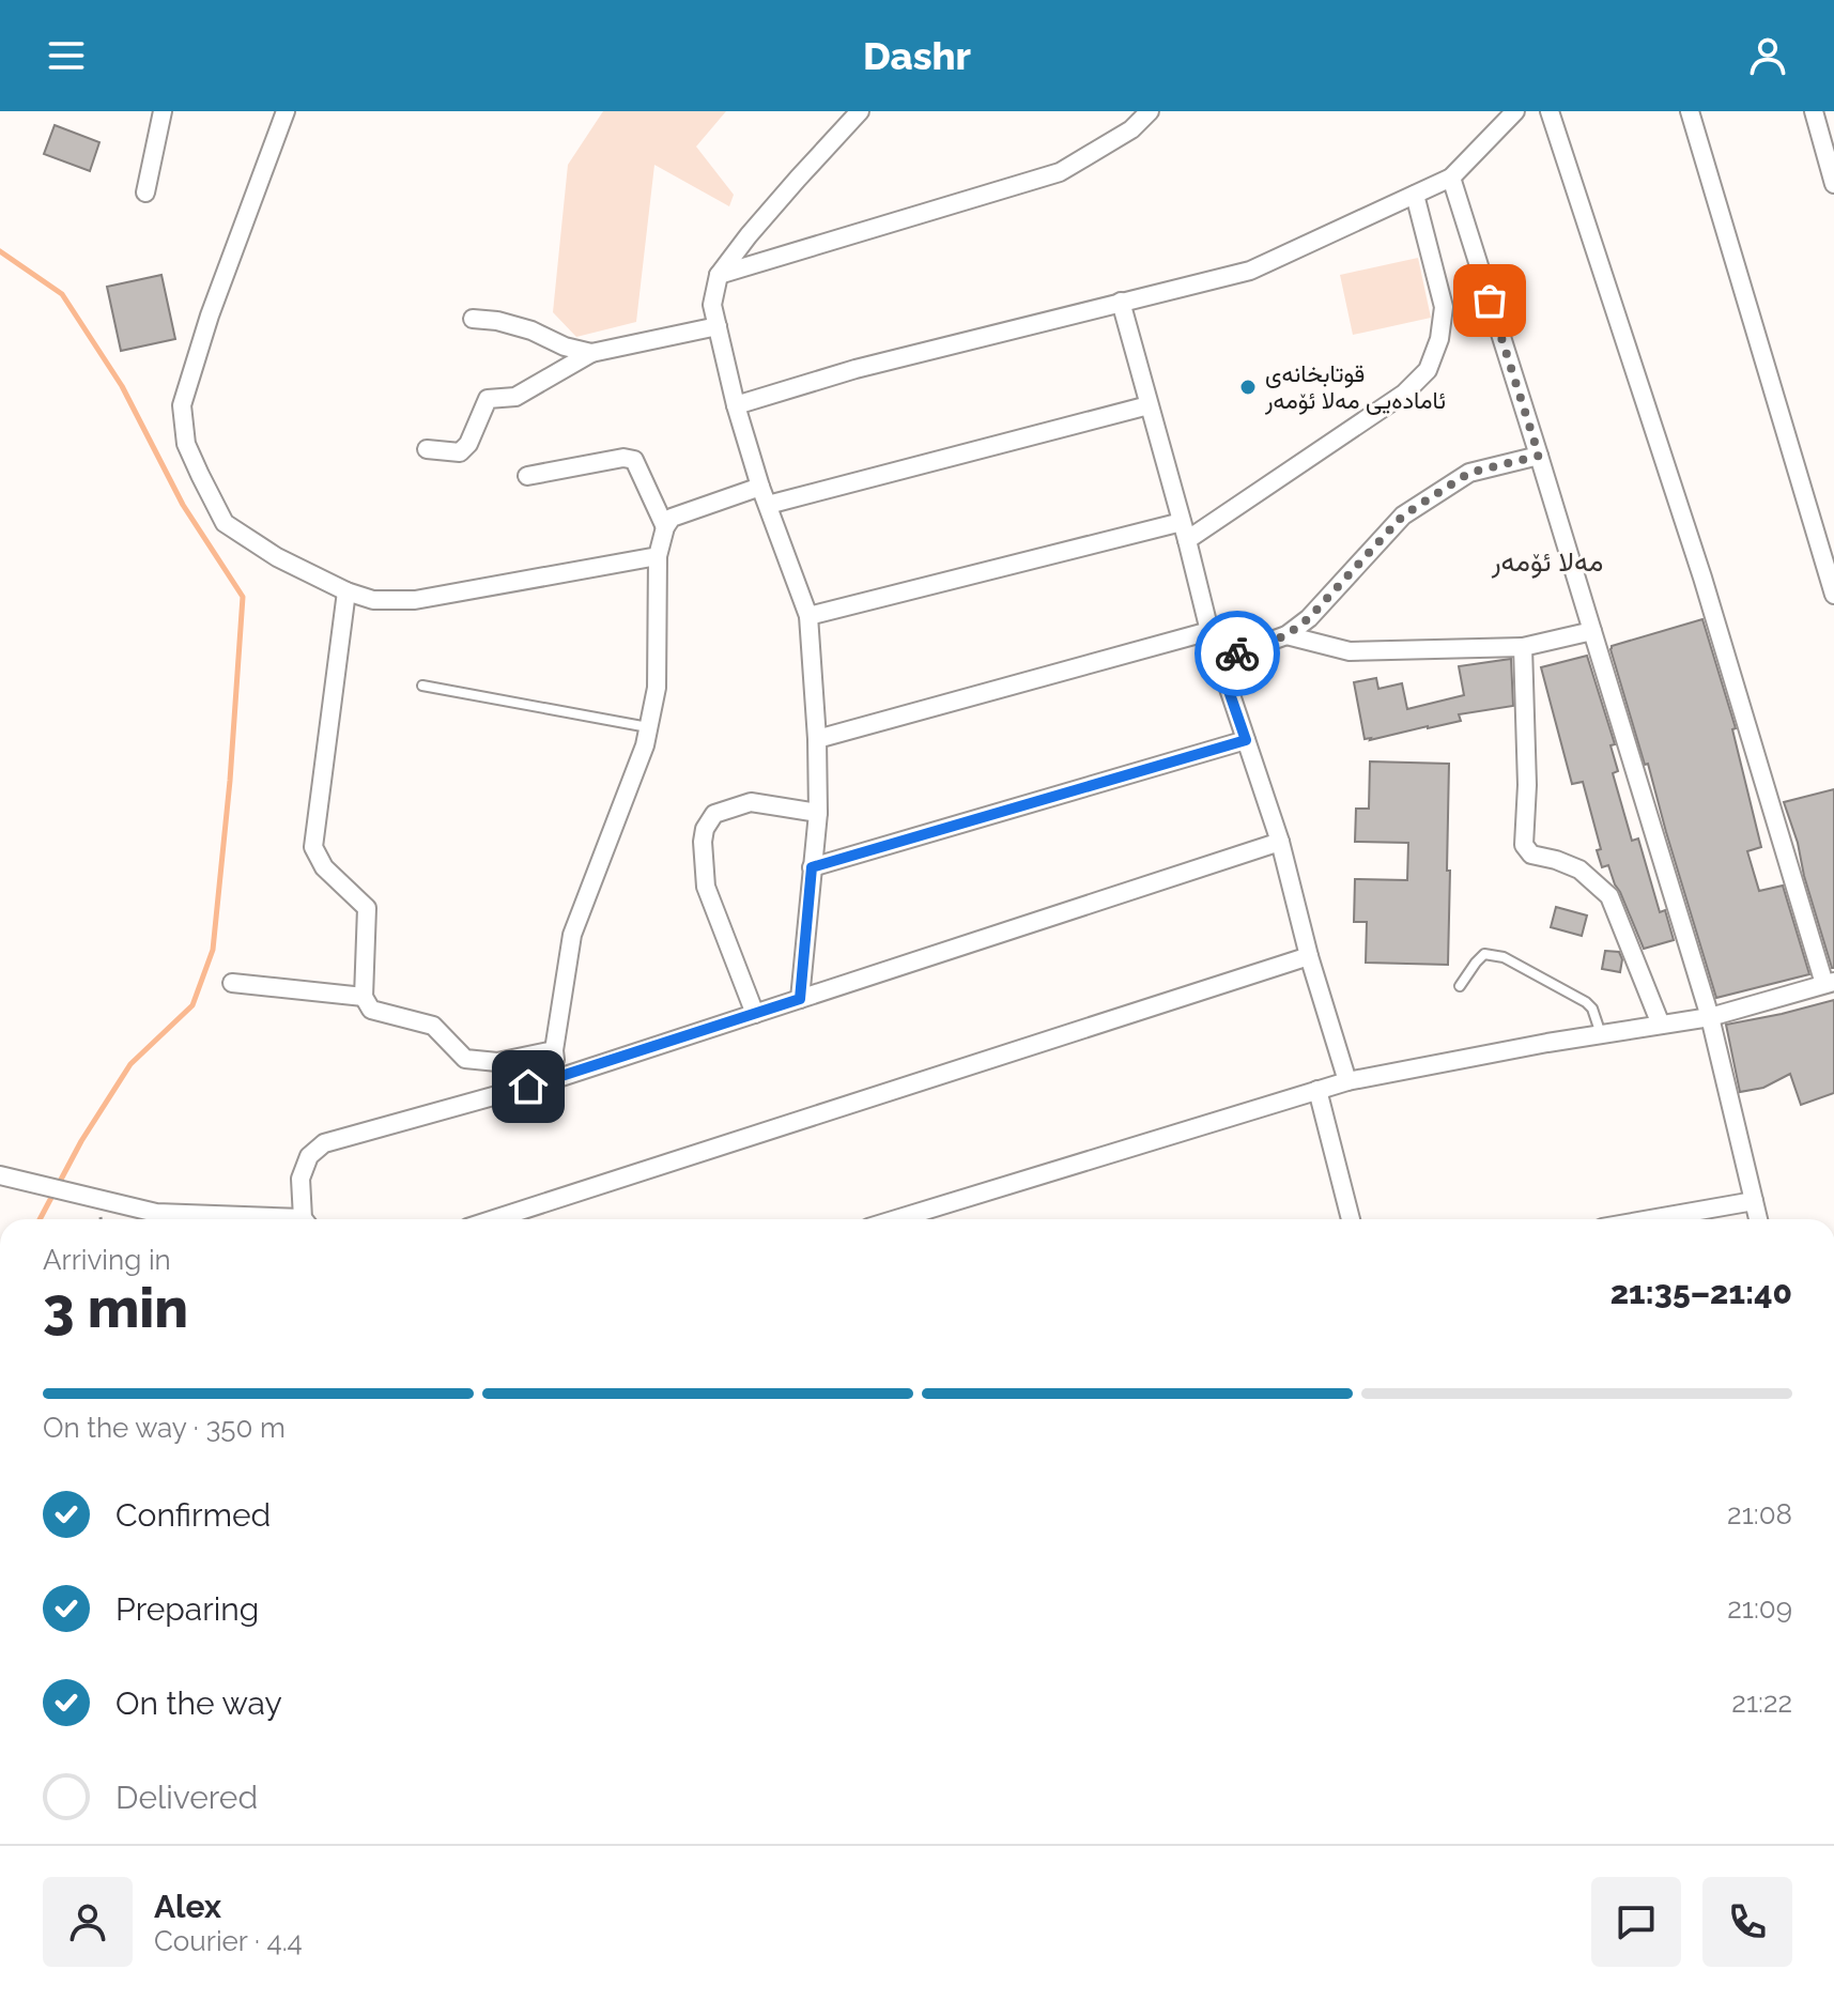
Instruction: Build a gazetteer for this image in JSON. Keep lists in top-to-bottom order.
{
  "districts": ["مەلا ئۆمەر"],
  "places": ["قوتابخانەی ئامادەیی مەلا ئۆمەر"],
  "page": {
    "header": "Dashr",
    "heading": ["3 min", "Arriving in", "21:35–21:40"],
    "panel": ["Alex", "Courier · 4.4"],
    "bar": "On the way · 350 m",
    "list": [
      ["Confirmed", "21:08"],
      ["Preparing", "21:09"],
      ["On the way", "21:22"],
      "Delivered"
    ]
  }
}
